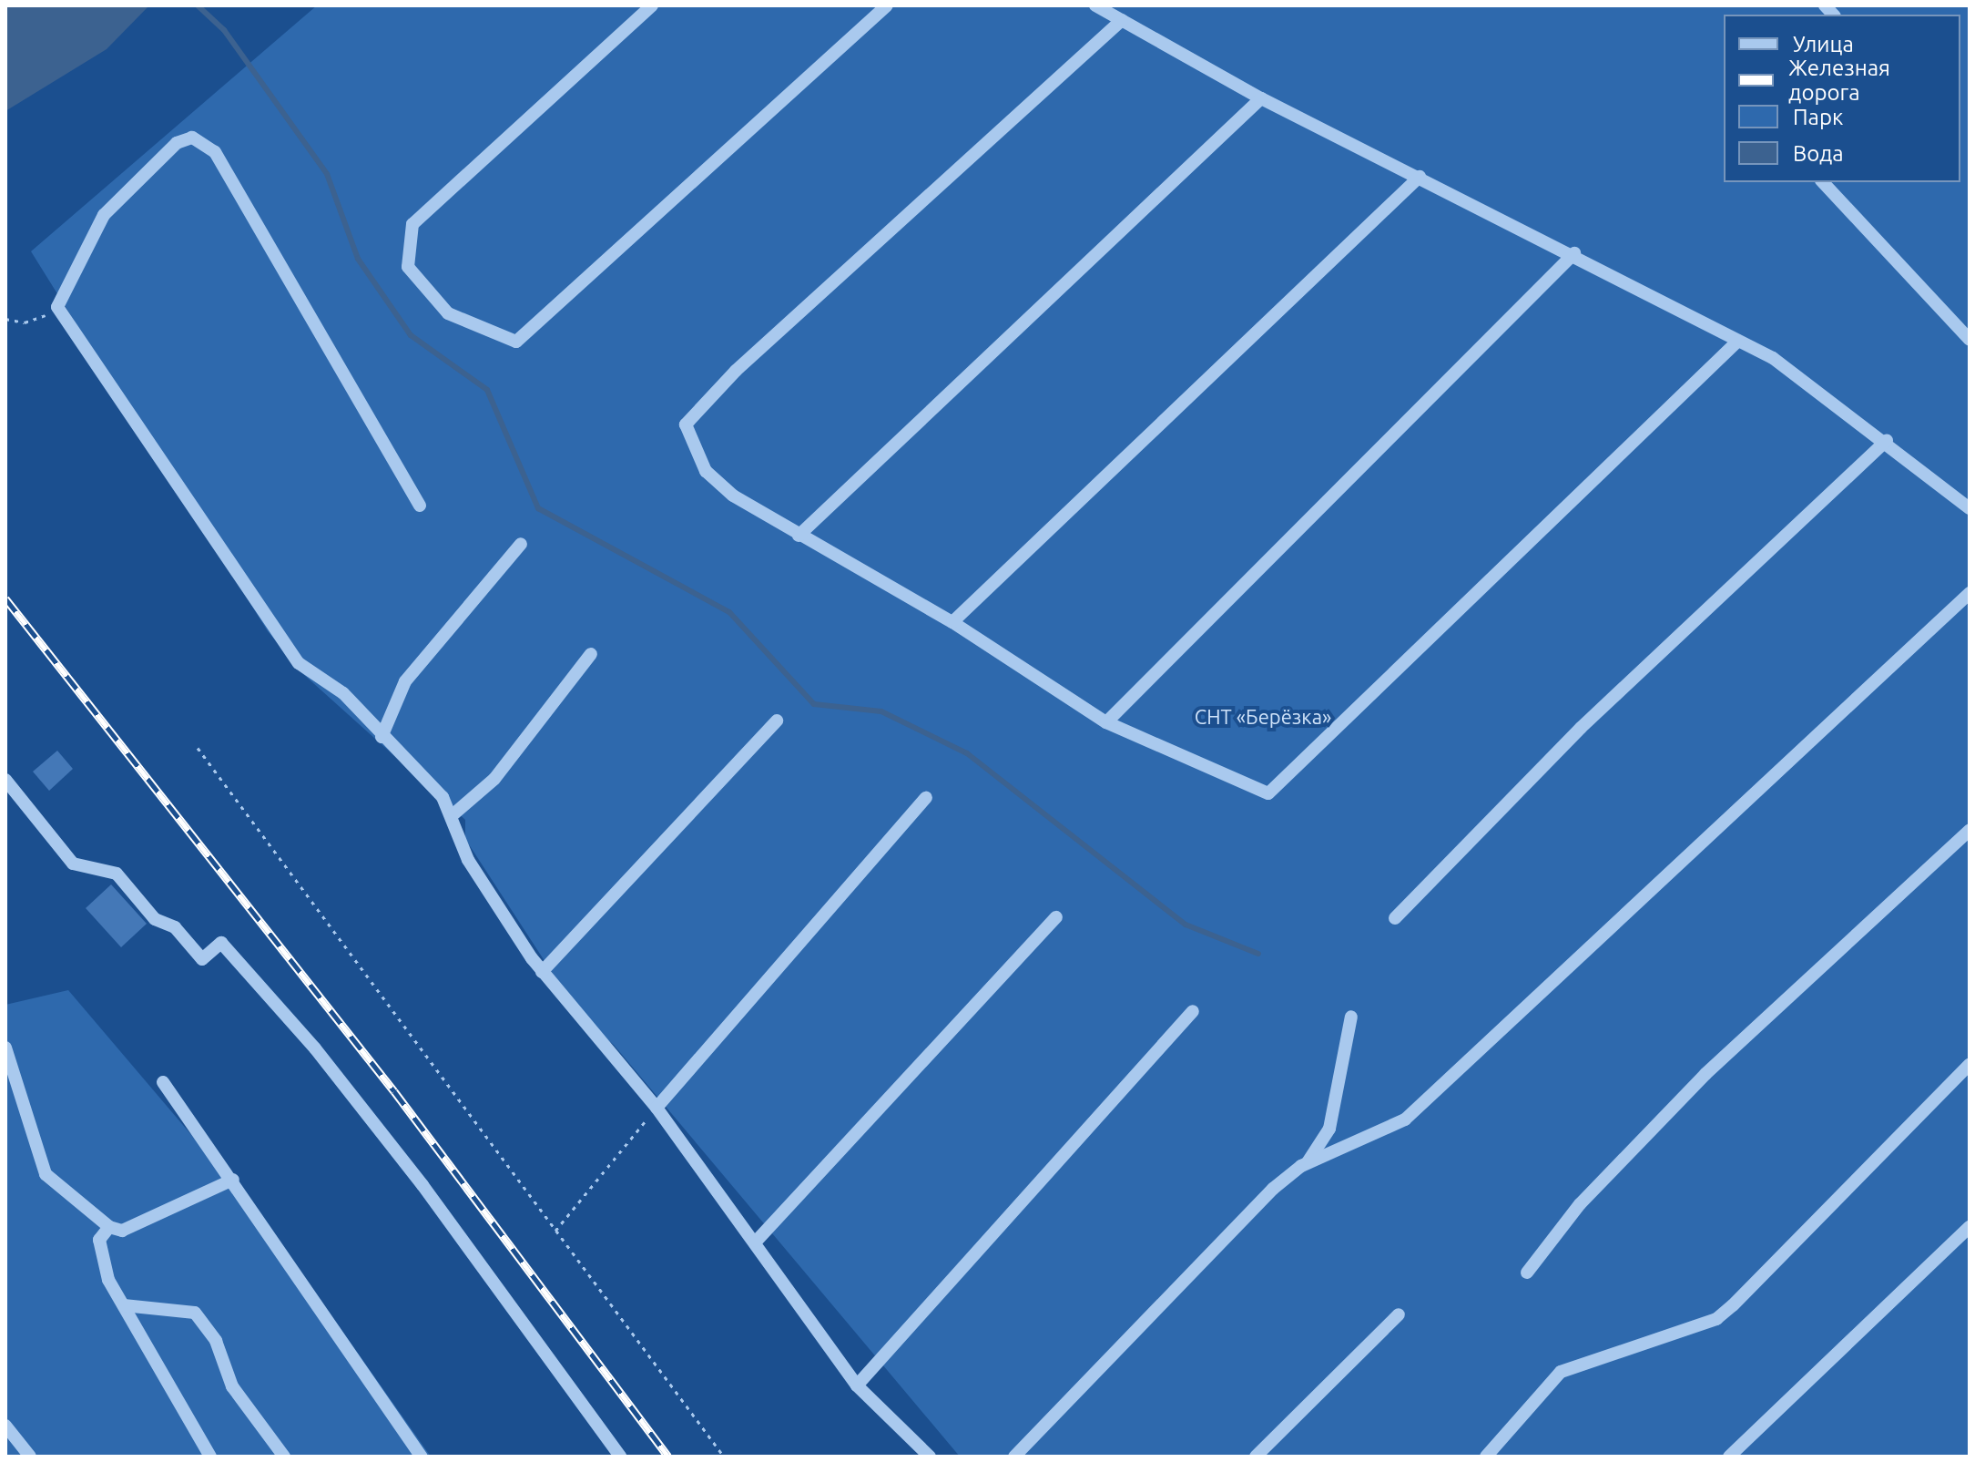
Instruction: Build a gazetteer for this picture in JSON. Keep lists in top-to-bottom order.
{
  "parks": ["СНТ «Берёзка»"],
  "legend": [
    "Улица",
    "Железная дорога",
    "Парк",
    "Вода"
  ]
}
